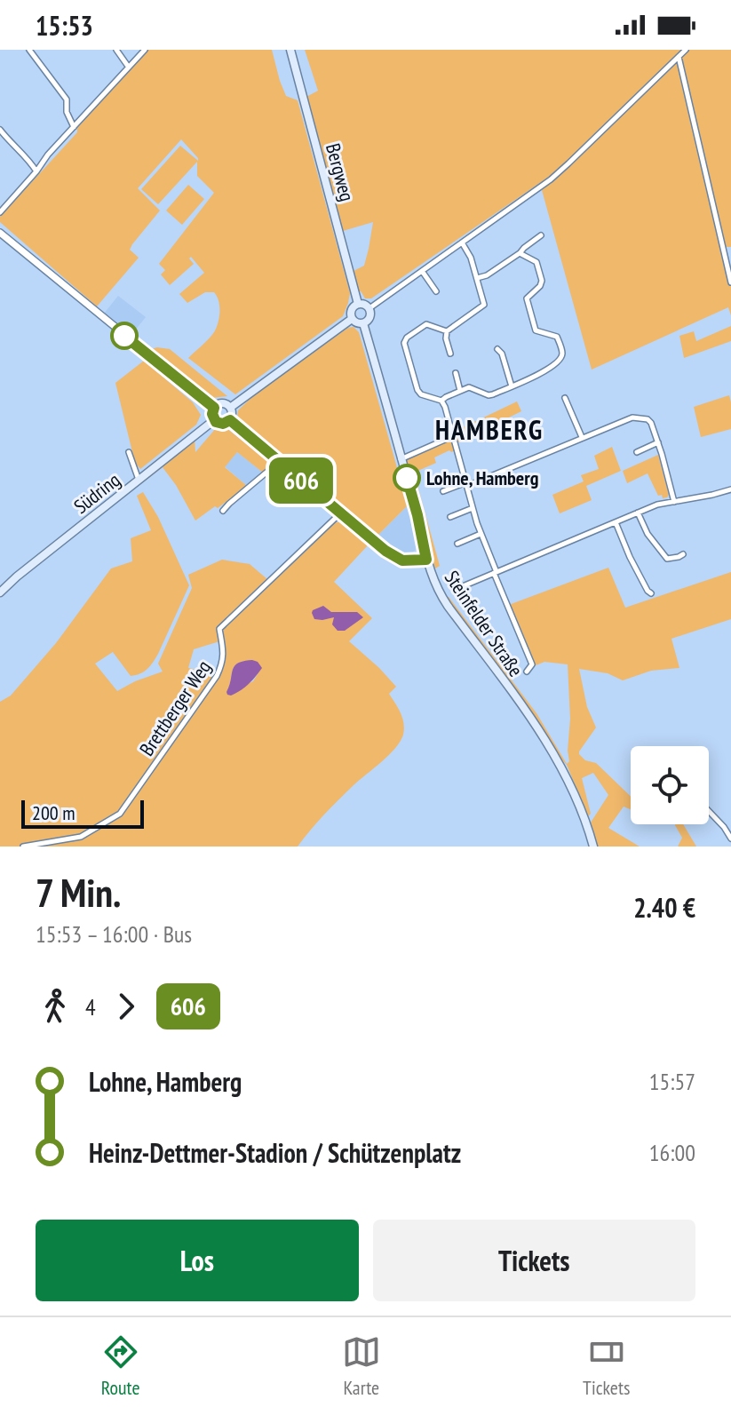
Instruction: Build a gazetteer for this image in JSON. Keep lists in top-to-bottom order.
{
  "streets": {
    "main road": ["Bergweg", "Südring", "Steinfelder Straße"],
    "street": ["Brettberger Weg"]
  },
  "crossings": [
    ["Südring", "Steinfelder Straße"],
    ["Steinfelder Straße", "Brettberger Weg"]
  ],
  "districts": ["HAMBERG"],
  "places": ["Lohne, Hamberg"],
  "lines": ["bus line 606"],
  "scale_bar": "200 m",
  "page": {
    "status": "15:53",
    "on_map": "606",
    "scale": "200 m",
    "heading": ["7 Min.", "15:53 – 16:00 · Bus", "2.40 €"],
    "legs": ["4", "606"],
    "list": [
      {
        "name": "Lohne, Hamberg",
        "value": "15:57"
      },
      {
        "name": "Heinz-Dettmer-Stadion / Schützenplatz",
        "value": "16:00"
      }
    ],
    "buttons": ["Los", "Tickets"],
    "tabs": ["Route", "Karte", "Tickets"]
  }
}
